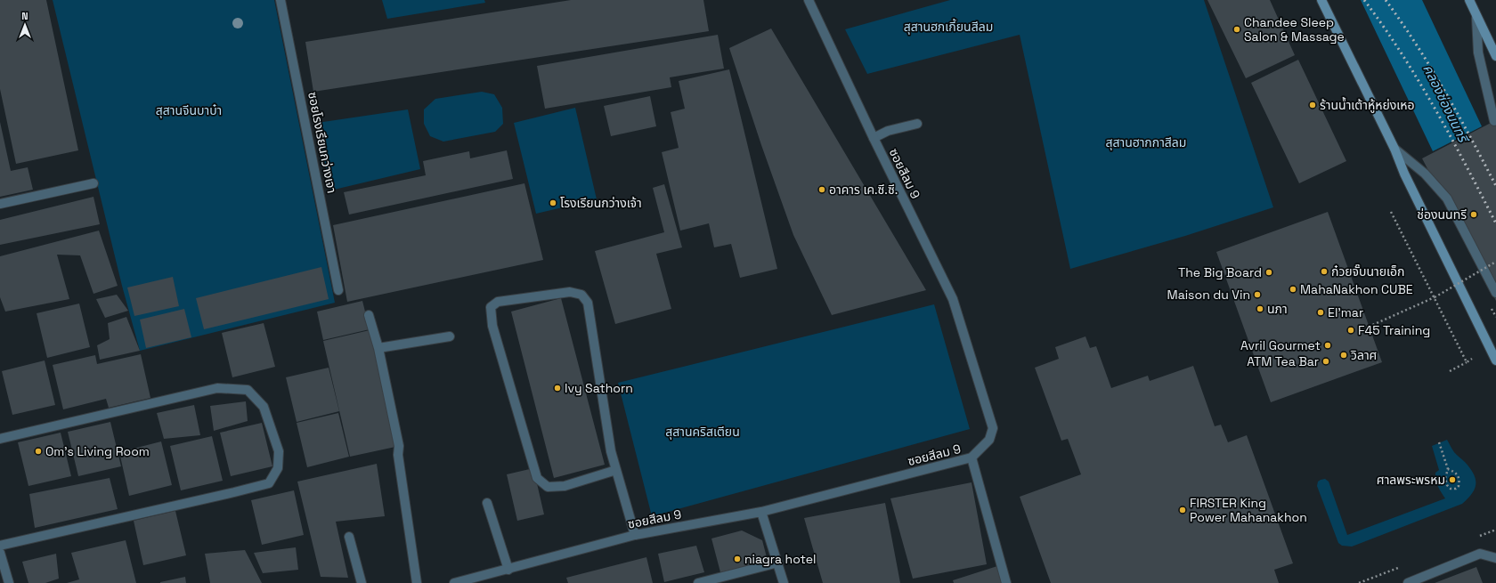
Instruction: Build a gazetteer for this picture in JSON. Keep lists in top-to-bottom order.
{
  "streets": {
    "street": ["ซอยโรงเรียนกว่างเจา", "ซอยสีลม 9"]
  },
  "water": ["คลองช่องนนทรี"],
  "parks": [
    "สุสานฮกเกี้ยนสีลม",
    "สุสานจีนบาบ๋า",
    "สุสานฮากกาสีลม",
    "สุสานคริสเตียน"
  ],
  "places": [
    "Chandee Sleep Salon & Massage",
    "ร้านน้ำเต้าหู้หย่งเหอ",
    "อาคาร เค.ซี.ซี.",
    "โรงเรียนกว่างเจ้า",
    "ช่องนนทรี",
    "ก๋วยจั๊บนายเอ็ก",
    "The Big Board",
    "MahaNakhon CUBE",
    "Maison du Vin",
    "นภา",
    "El'mar",
    "F45 Training",
    "Avril Gourmet",
    "วิลาศ",
    "ATM Tea Bar",
    "Ivy Sathorn",
    "Om’s Living Room",
    "ศาลพระพรหม",
    "FIRSTER King Power Mahanakhon",
    "niagra hotel"
  ],
  "north": "top"
}
